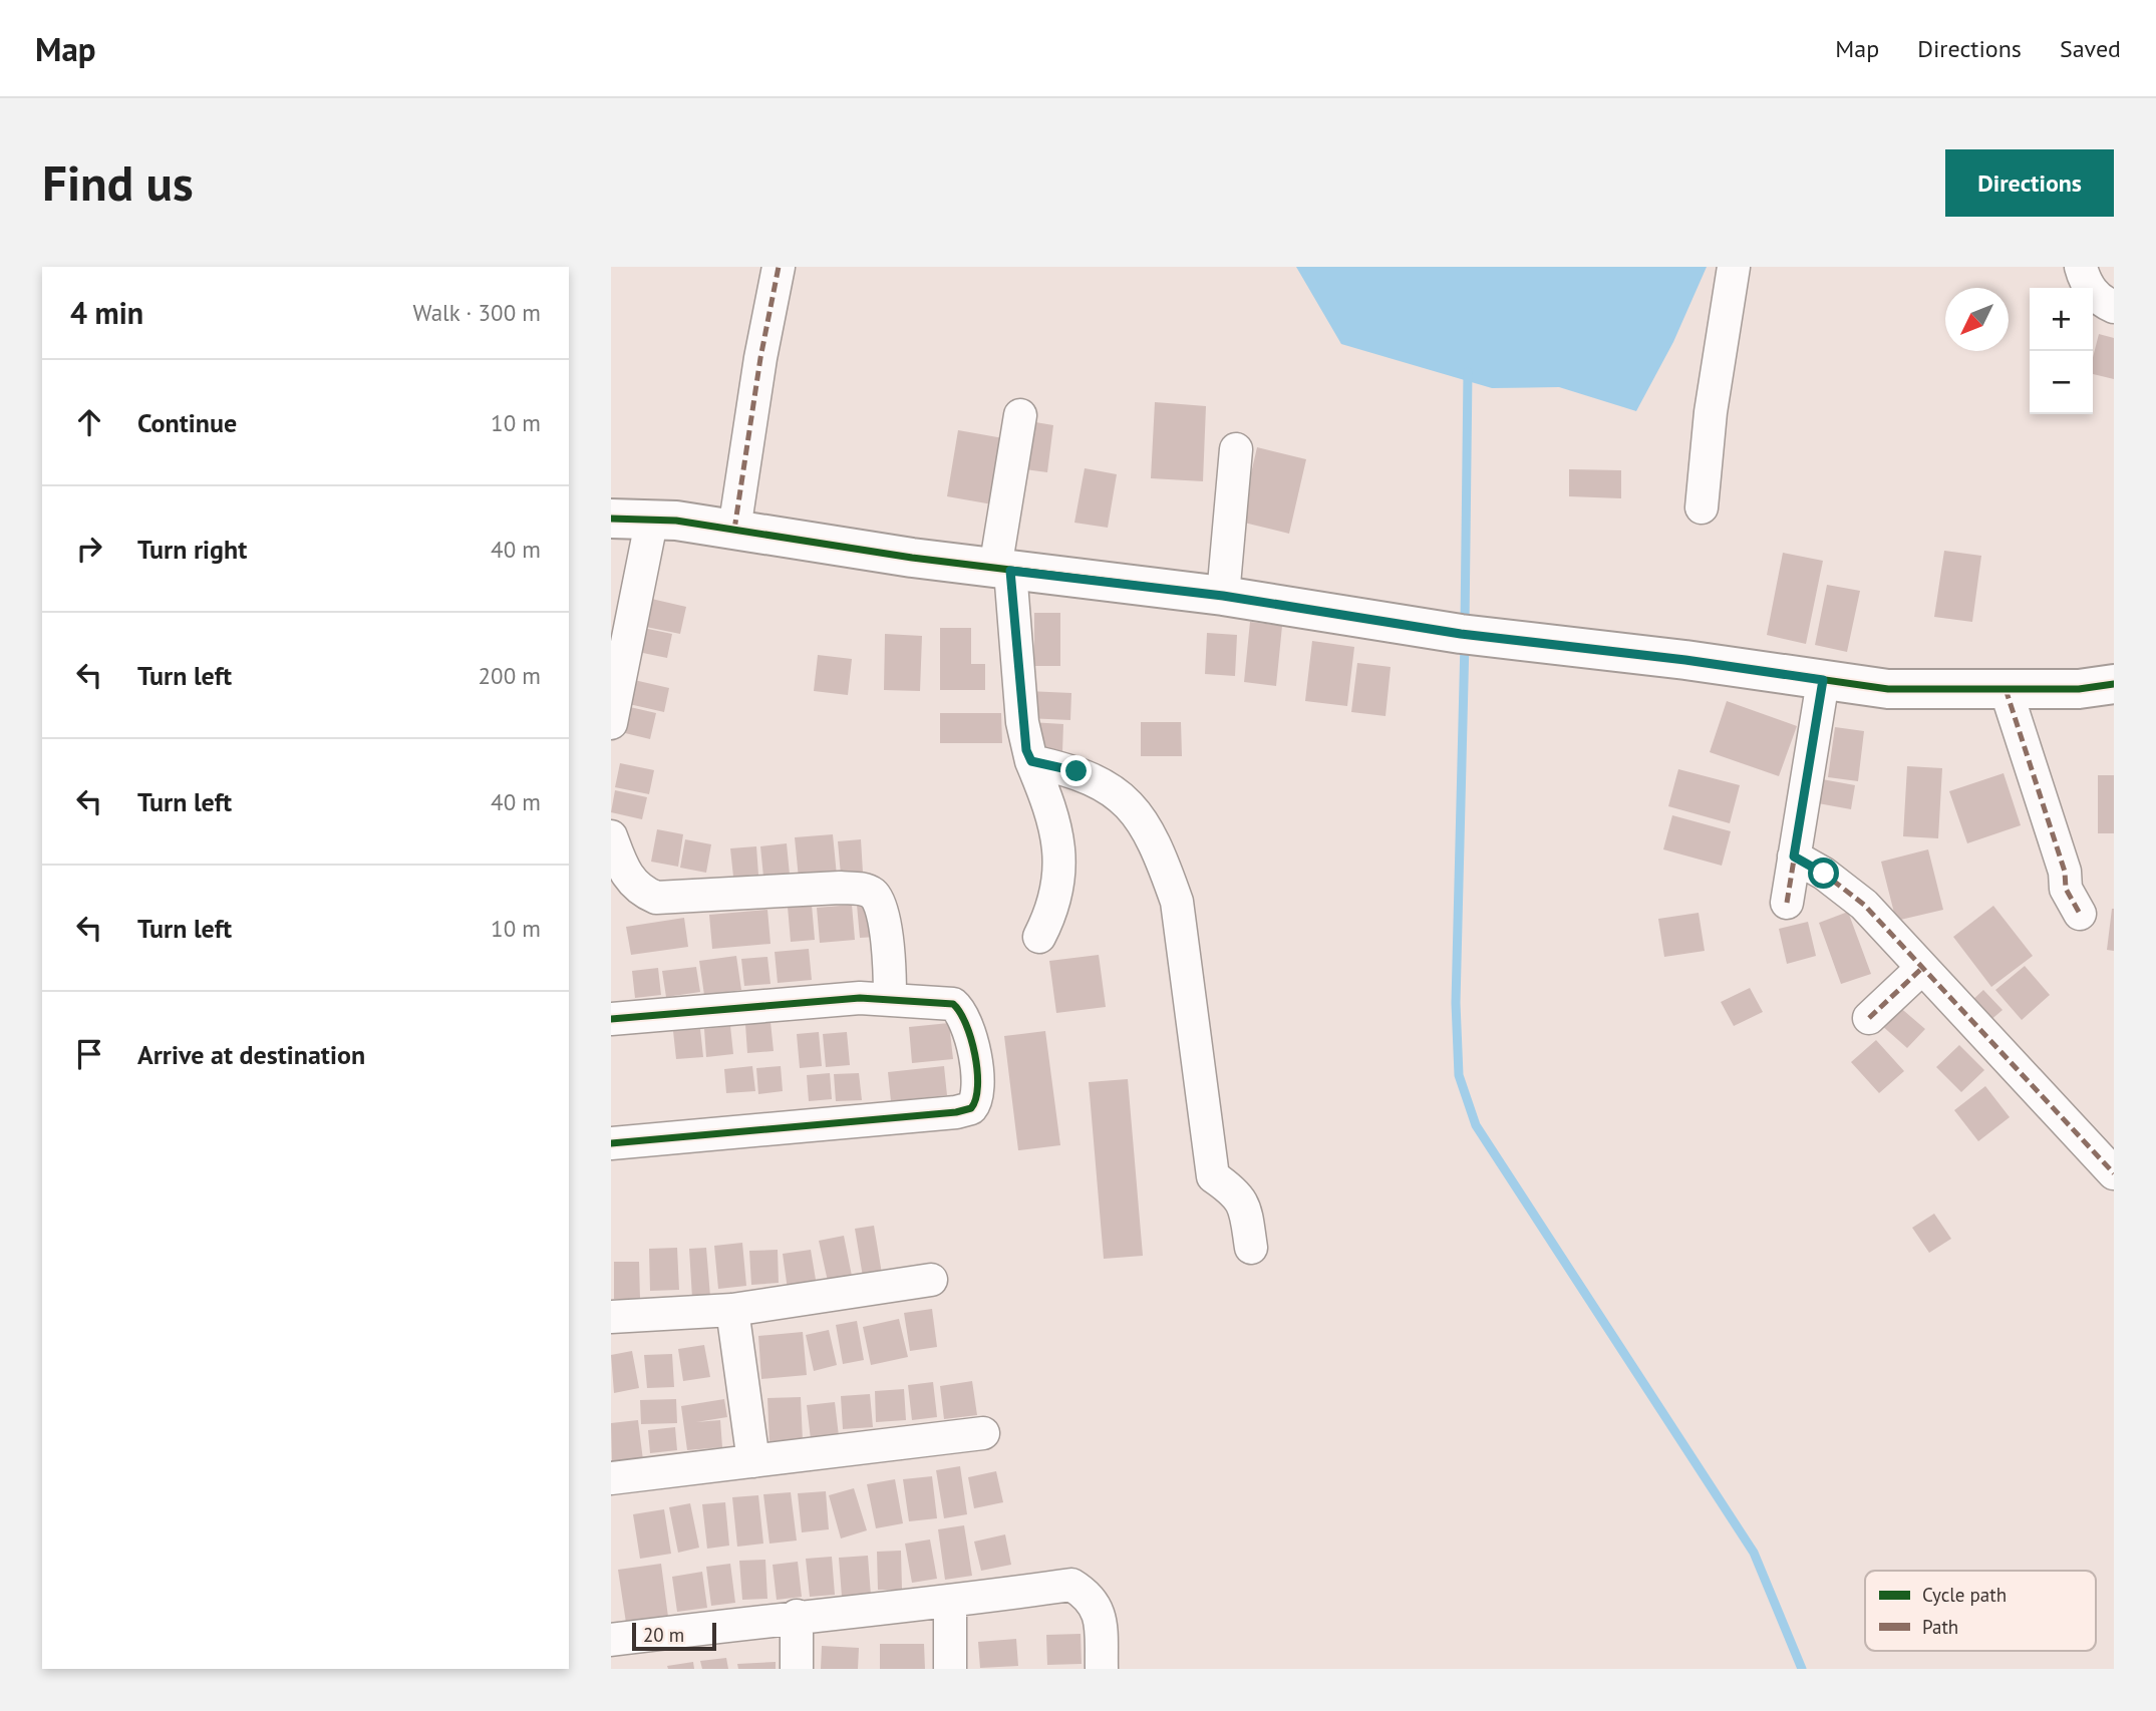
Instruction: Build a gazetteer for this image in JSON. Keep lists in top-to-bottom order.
{
  "legend": ["Cycle path", "Path"],
  "scale_bar": "20 m",
  "north": "bottom left",
  "page": {
    "header": "Map",
    "nav": ["Map", "Directions", "Saved"],
    "buttons": "Directions",
    "title": "Find us",
    "heading": ["4 min", "Walk · 300 m"],
    "map_buttons": ["+", "−"],
    "list": [
      ["Continue", "10 m"],
      ["Turn right", "40 m"],
      ["Turn left", "200 m"],
      ["Turn left", "40 m"],
      ["Turn left", "10 m"],
      "Arrive at destination"
    ],
    "scale": "20 m"
  }
}
